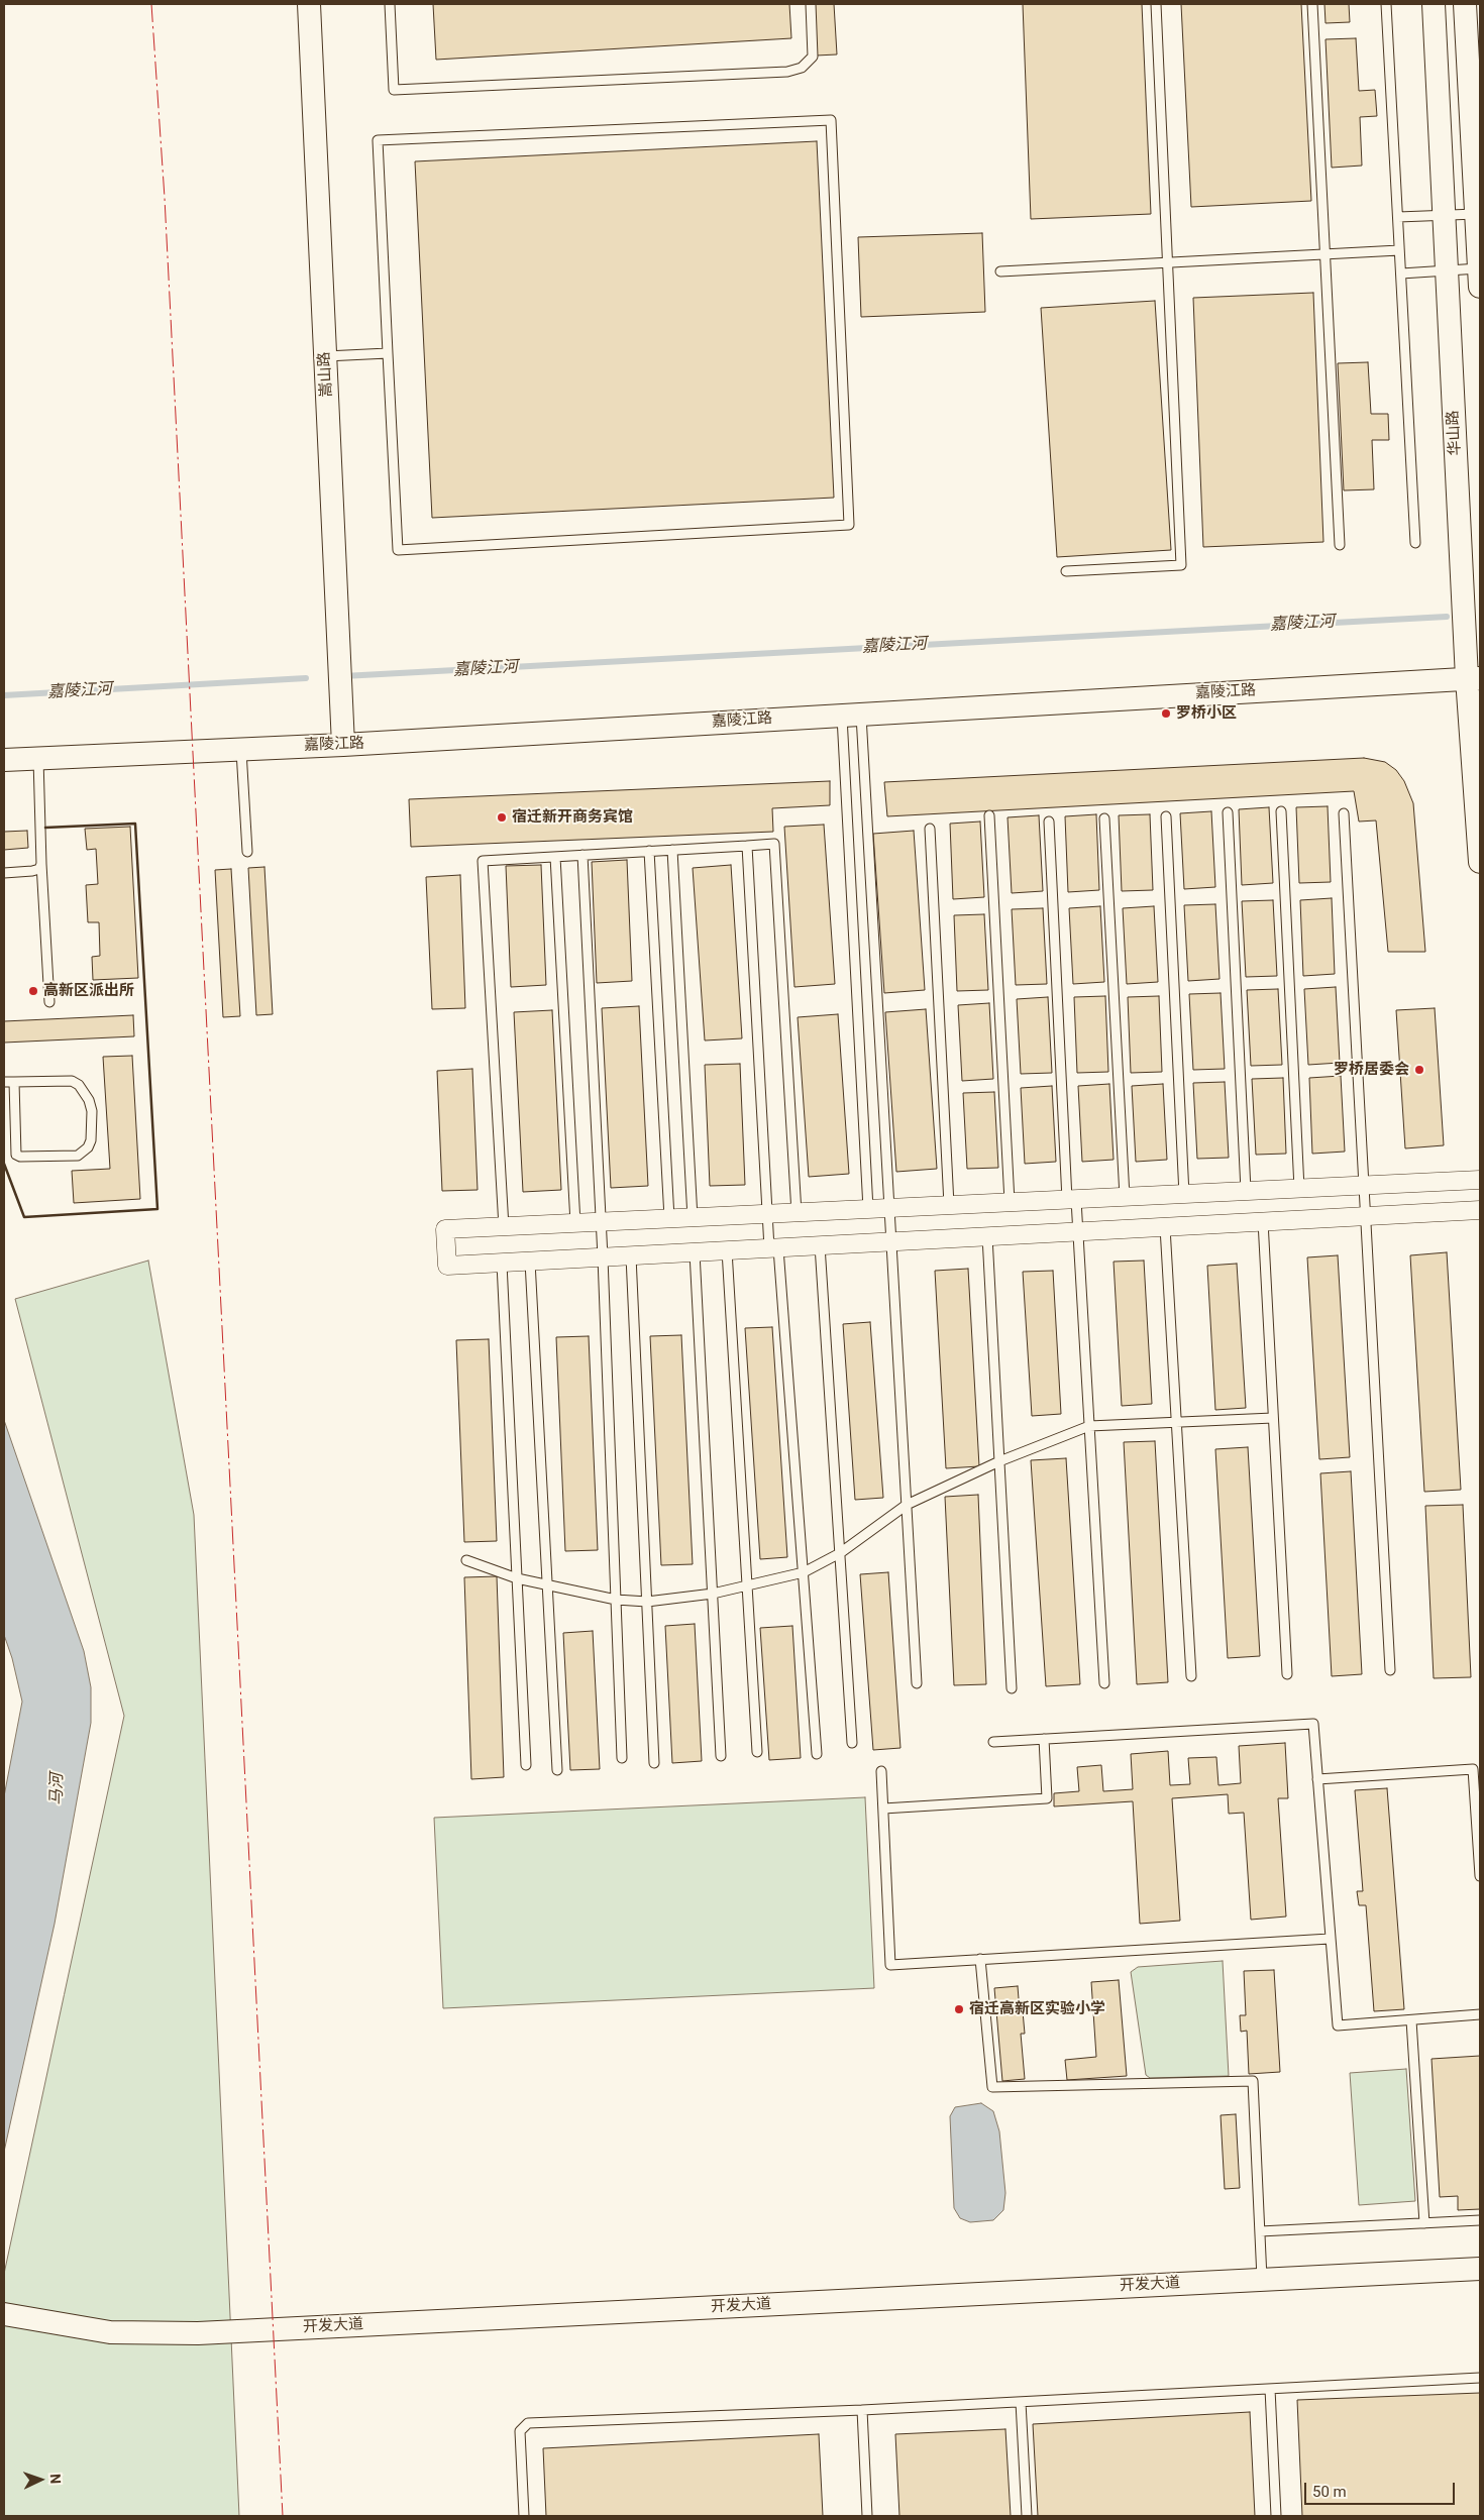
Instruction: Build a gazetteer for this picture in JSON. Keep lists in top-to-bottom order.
{
  "streets": {
    "street": [
      "嵩山路",
      "华山路",
      "嘉陵江路",
      "开发大道"
    ]
  },
  "crossings": [
    ["嵩山路", "嘉陵江路"],
    ["华山路", "嘉陵江路"]
  ],
  "water": ["嘉陵江河", "马河"],
  "places": [
    "罗桥小区",
    "宿迁新开商务宾馆",
    "高新区派出所",
    "罗桥居委会",
    "宿迁高新区实验小学"
  ],
  "scale_bar": "50 m",
  "north": "right"
}
